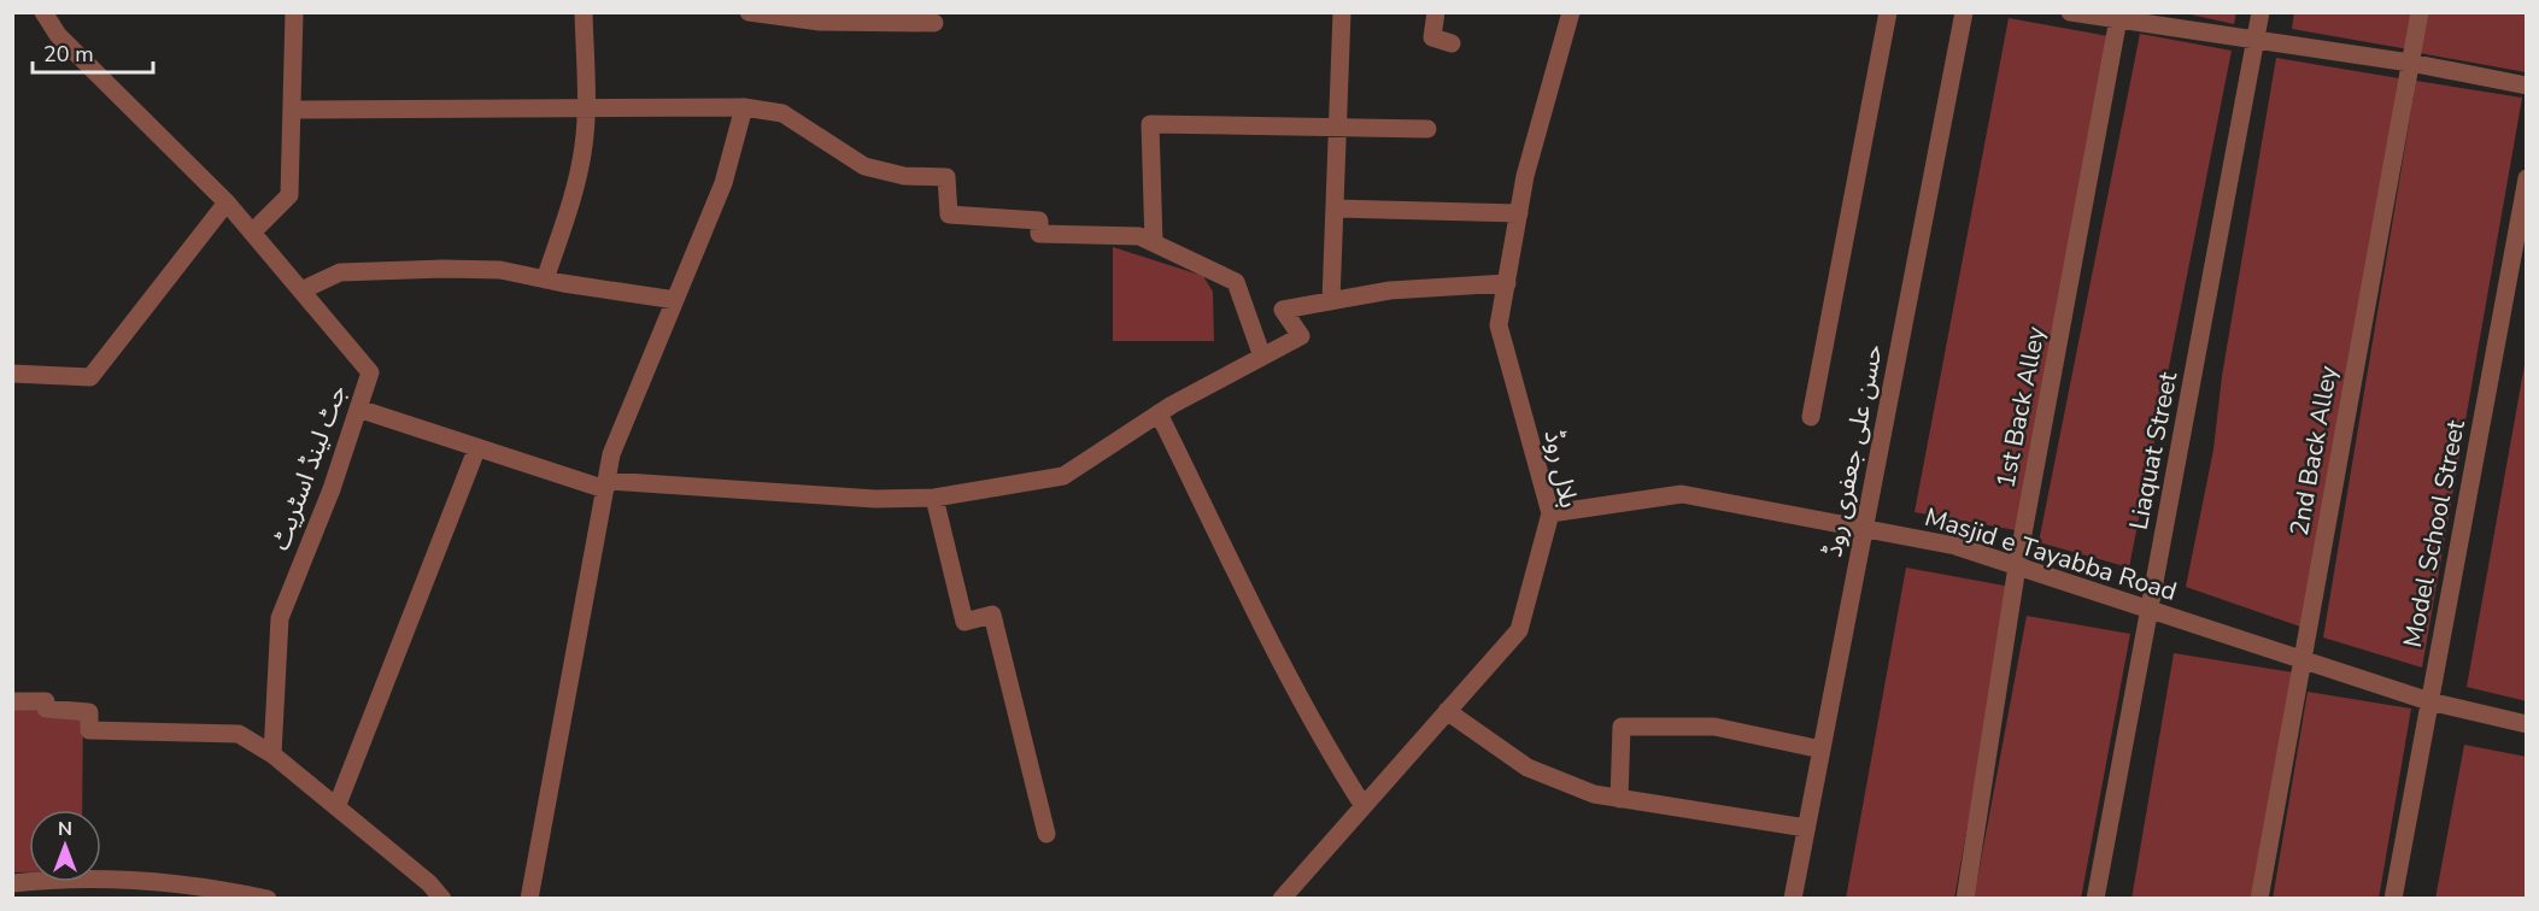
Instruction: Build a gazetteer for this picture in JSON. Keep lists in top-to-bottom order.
{
  "streets": {
    "street": [
      "1st Back Alley",
      "حسن علی جعفری روڈ",
      "Liaquat Street",
      "2nd Back Alley",
      "جٹ لینڈ اسٹریٹ",
      "بلال روڈ",
      "Model School Street",
      "Masjid e Tayabba Road"
    ]
  },
  "crossings": [
    ["1st Back Alley", "Masjid e Tayabba Road"],
    ["حسن علی جعفری روڈ", "Masjid e Tayabba Road"],
    ["Liaquat Street", "Masjid e Tayabba Road"],
    ["2nd Back Alley", "Masjid e Tayabba Road"],
    ["بلال روڈ", "Masjid e Tayabba Road"],
    ["Model School Street", "Masjid e Tayabba Road"]
  ],
  "scale_bar": "20 m",
  "north": "top"
}
